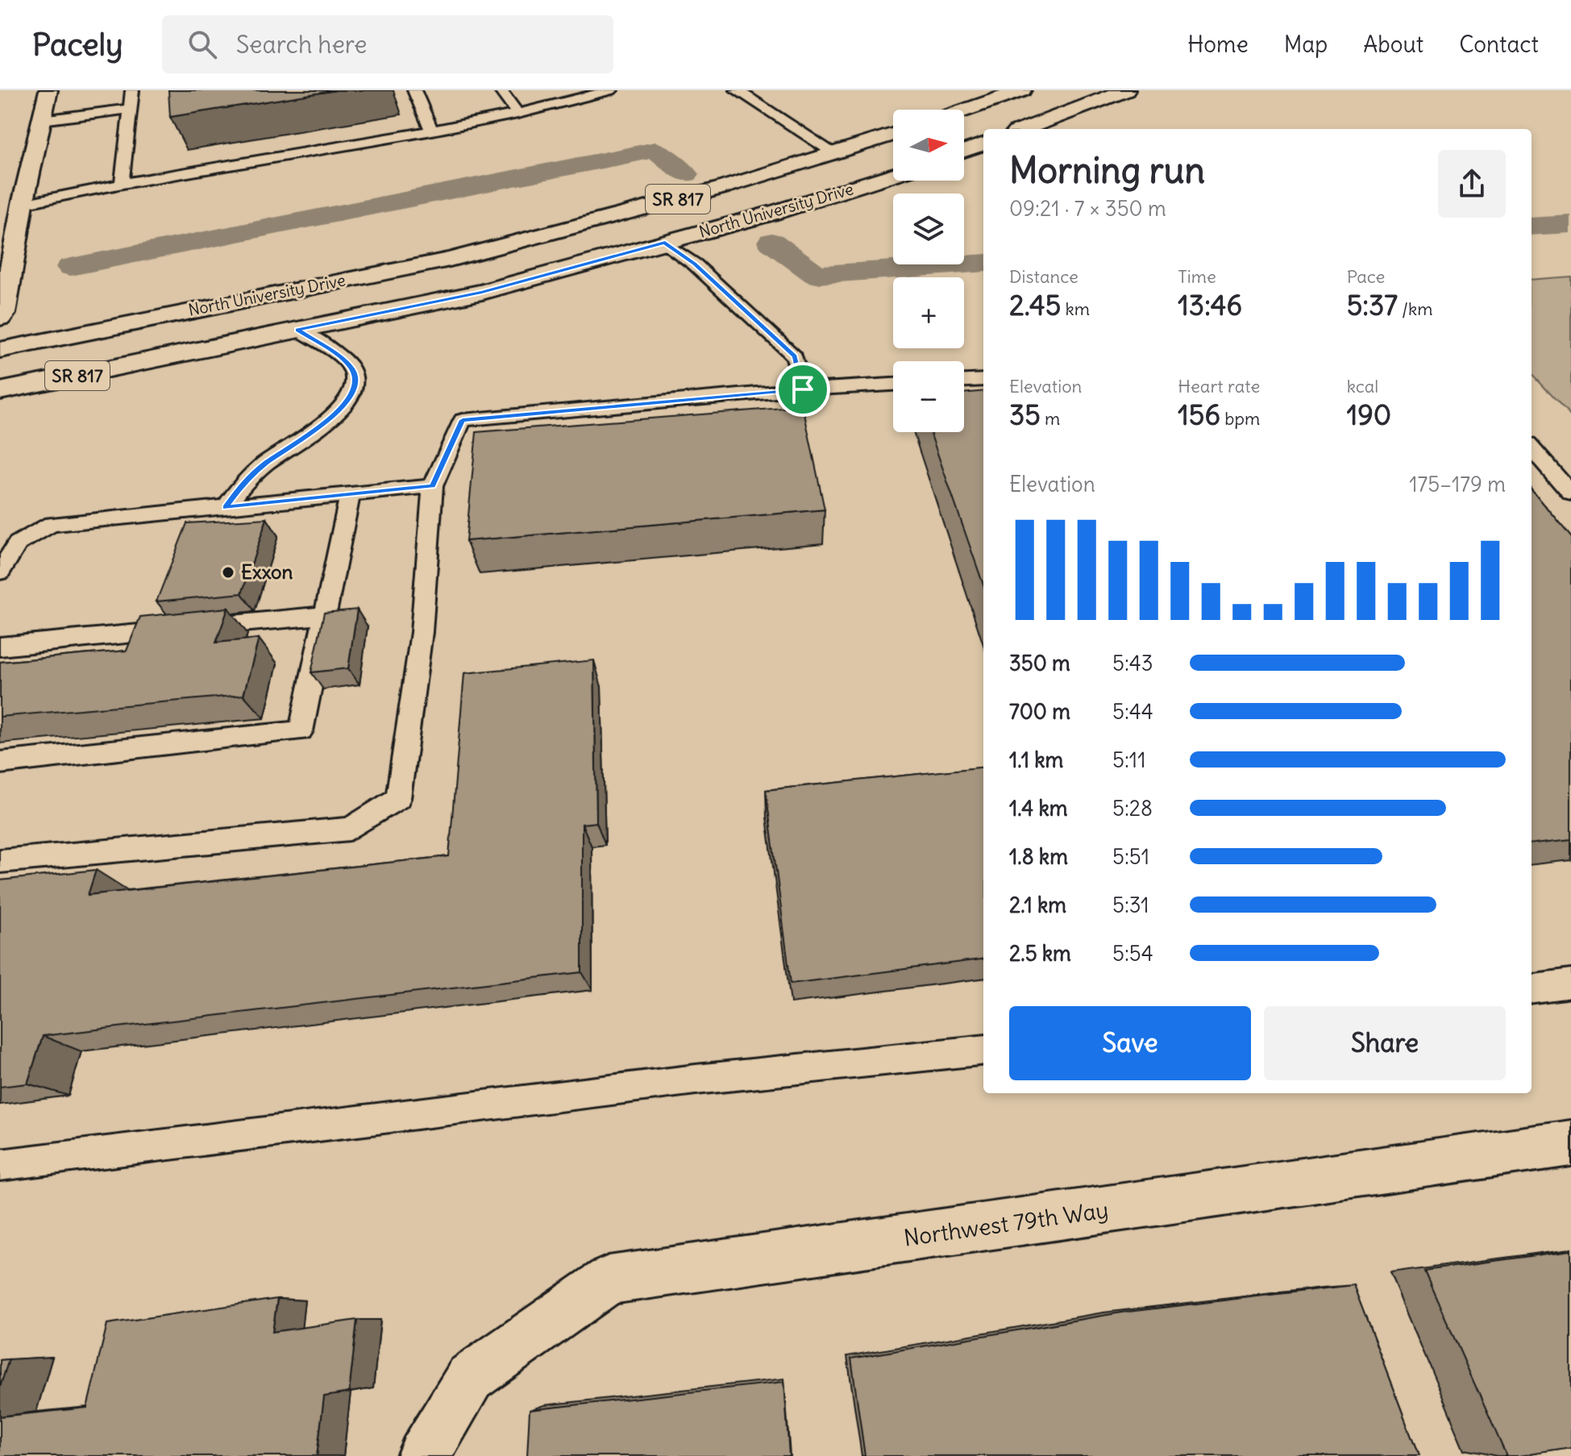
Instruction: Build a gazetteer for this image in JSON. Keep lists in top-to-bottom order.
{
  "streets": {
    "main road": ["SR 817", "North University Drive", "Northwest 79th Way"]
  },
  "places": ["Exxon"],
  "north": "right",
  "page": {
    "header": "Pacely",
    "search": "Search here",
    "nav": [
      "Home",
      "Map",
      "About",
      "Contact"
    ],
    "map_buttons": ["+", "−"],
    "heading": ["Morning run", "09:21 · 7 × 350 m"],
    "stats": [
      ["Distance", "2.45 km"],
      ["Time", "13:46"],
      ["Pace", "5:37 /km"],
      ["Elevation", "35 m"],
      ["Heart rate", "156 bpm"],
      ["kcal", "190"]
    ],
    "chart": ["Elevation", "175–179 m"],
    "list": [
      {
        "name": "350 m",
        "note": "5:43"
      },
      {
        "name": "700 m",
        "note": "5:44"
      },
      {
        "name": "1.1 km",
        "note": "5:11"
      },
      {
        "name": "1.4 km",
        "note": "5:28"
      },
      {
        "name": "1.8 km",
        "note": "5:51"
      },
      {
        "name": "2.1 km",
        "note": "5:31"
      },
      {
        "name": "2.5 km",
        "note": "5:54"
      }
    ],
    "buttons": ["Save", "Share"]
  }
}
